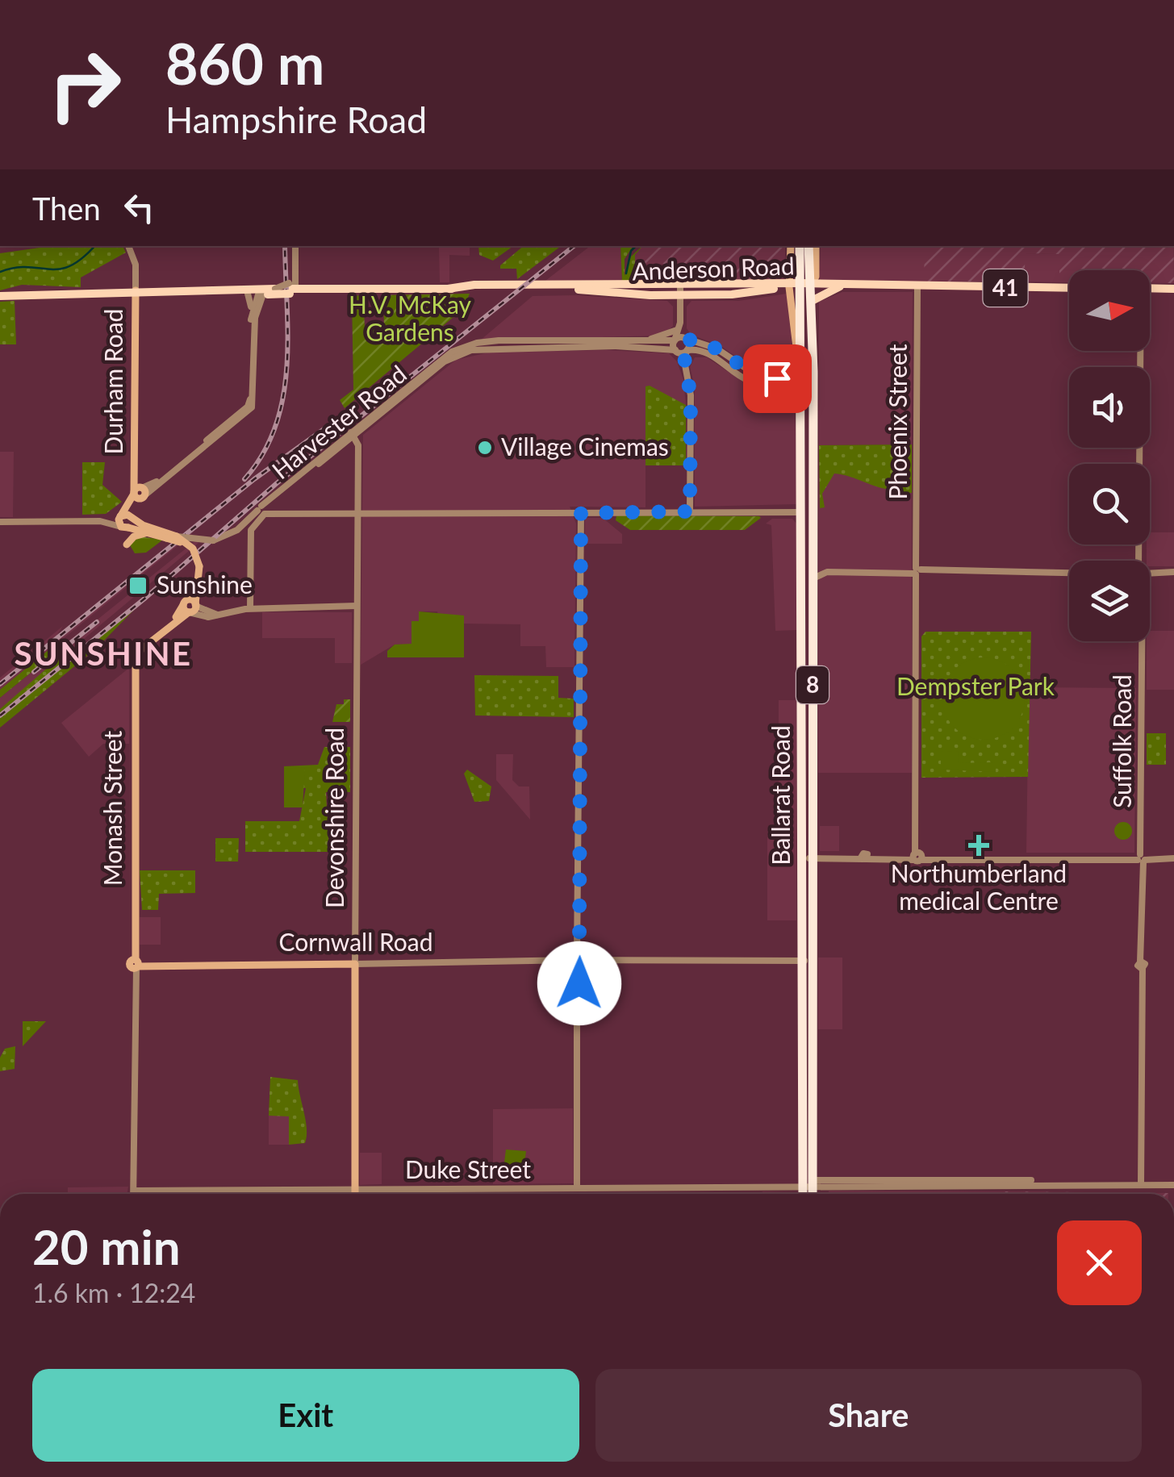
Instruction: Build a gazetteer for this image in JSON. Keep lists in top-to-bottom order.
{
  "streets": {
    "highway": ["8", "Ballarat Road"],
    "main road": [
      "Anderson Road",
      "41",
      "Durham Road",
      "Monash Street",
      "Devonshire Road",
      "Cornwall Road"
    ],
    "street": [
      "Phoenix Street",
      "Harvester Road",
      "Suffolk Road",
      "Duke Street"
    ]
  },
  "crossings": [
    ["Anderson Road", "41"],
    ["Anderson Road", "Durham Road"],
    ["Anderson Road", "Ballarat Road"],
    ["41", "Phoenix Street"],
    ["41", "Ballarat Road"],
    ["Harvester Road", "Devonshire Road"],
    ["Suffolk Road", "Duke Street"],
    ["Ballarat Road", "Cornwall Road"],
    ["Ballarat Road", "Duke Street"],
    ["Monash Street", "Cornwall Road"],
    ["Monash Street", "Duke Street"],
    ["Devonshire Road", "Cornwall Road"],
    ["Devonshire Road", "Duke Street"]
  ],
  "districts": ["SUNSHINE"],
  "parks": ["H.V. McKay Gardens", "Dempster Park"],
  "places": {
    "other": ["Village Cinemas"],
    "transit": ["Sunshine"],
    "health": ["Northumberland medical Centre"]
  },
  "north": "right",
  "page": {
    "turn": ["860 m", "Hampshire Road"],
    "then": "Then",
    "heading": ["20 min", "1.6 km · 12:24"],
    "buttons": ["Exit", "Share"]
  }
}
